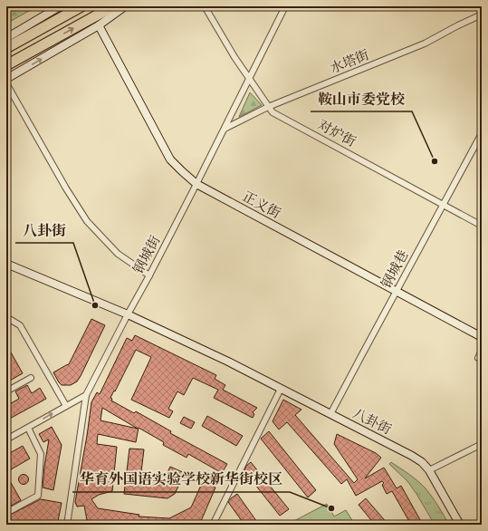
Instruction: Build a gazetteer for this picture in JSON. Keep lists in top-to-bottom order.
{
  "streets": {
    "street": [
      "水塔街",
      "对炉街",
      "正义街",
      "钢城街",
      "钢城巷",
      "八卦街"
    ]
  },
  "crossings": [
    ["水塔街", "对炉街"],
    ["水塔街", "钢城街"],
    ["对炉街", "钢城街"],
    ["对炉街", "钢城巷"],
    ["正义街", "钢城街"],
    ["正义街", "钢城巷"],
    ["钢城街", "八卦街"],
    ["钢城巷", "八卦街"]
  ],
  "places": ["鞍山市委党校", "八卦街", "华育外国语实验学校新华街校区"]
}
